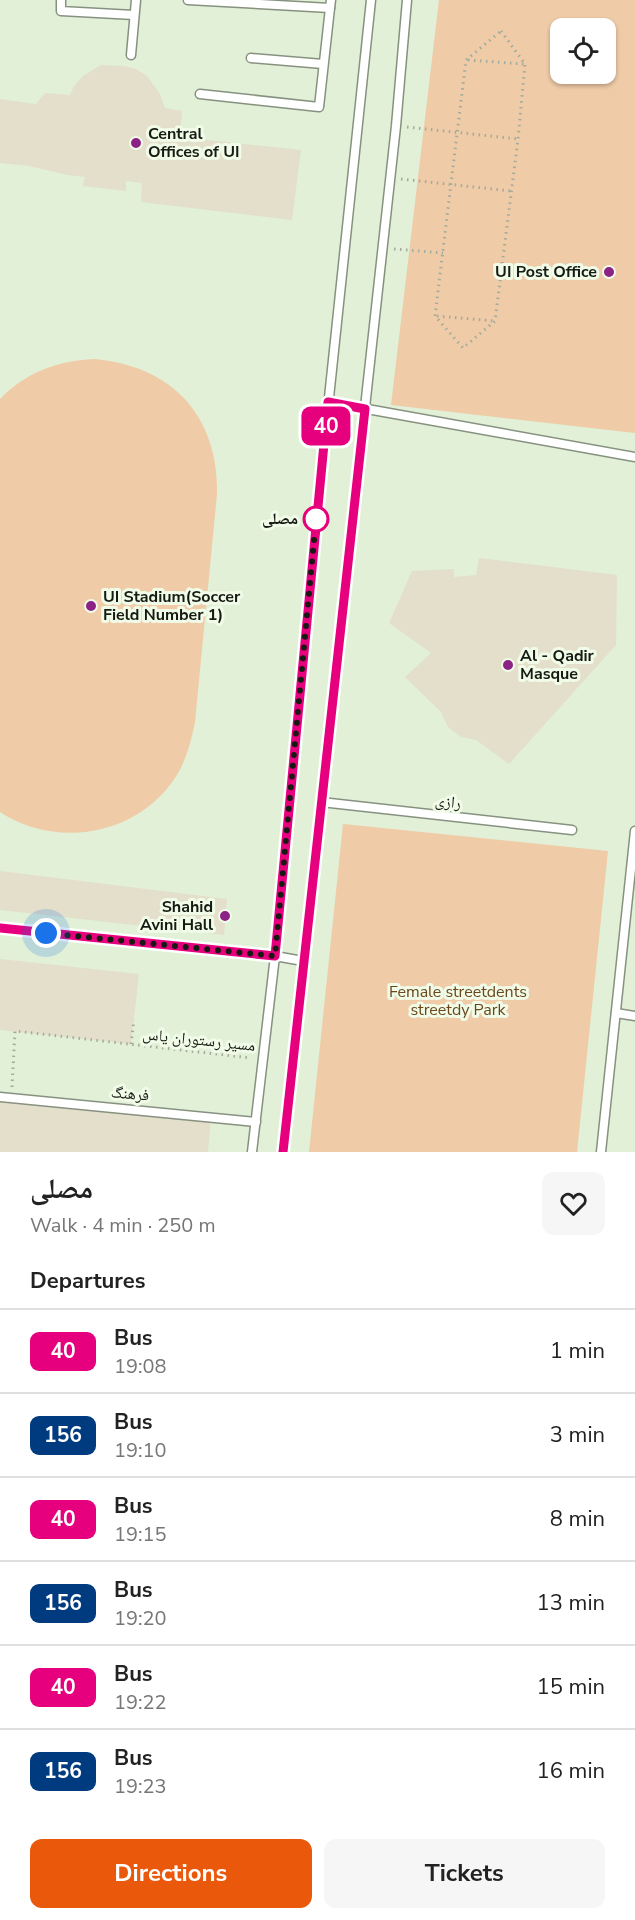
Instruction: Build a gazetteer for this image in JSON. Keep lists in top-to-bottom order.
{
  "streets": {
    "lane": ["رازی", "فرهنگ"],
    "path": ["مسیر رستوران یاس"]
  },
  "crossings": [
    ["مسیر رستوران یاس", "فرهنگ"]
  ],
  "parks": ["Female streetdents streetdy Park"],
  "places": [
    "Central Offices of UI",
    "UI Post Office",
    "مصلی",
    "UI Stadium(Soccer Field Number 1)",
    "Al - Qadir Masque",
    "Shahid Avini Hall"
  ],
  "lines": ["bus line 40"],
  "page": {
    "on_map": "40",
    "heading": [
      ["مصلی", "Walk · 4 min · 250 m"],
      "Departures"
    ],
    "list": [
      {
        "mark": "40",
        "name": "Bus",
        "note": "19:08",
        "value": "1 min"
      },
      {
        "mark": "156",
        "name": "Bus",
        "note": "19:10",
        "value": "3 min"
      },
      {
        "mark": "40",
        "name": "Bus",
        "note": "19:15",
        "value": "8 min"
      },
      {
        "mark": "156",
        "name": "Bus",
        "note": "19:20",
        "value": "13 min"
      },
      {
        "mark": "40",
        "name": "Bus",
        "note": "19:22",
        "value": "15 min"
      },
      {
        "mark": "156",
        "name": "Bus",
        "note": "19:23",
        "value": "16 min"
      }
    ],
    "buttons": ["Directions", "Tickets"]
  }
}
